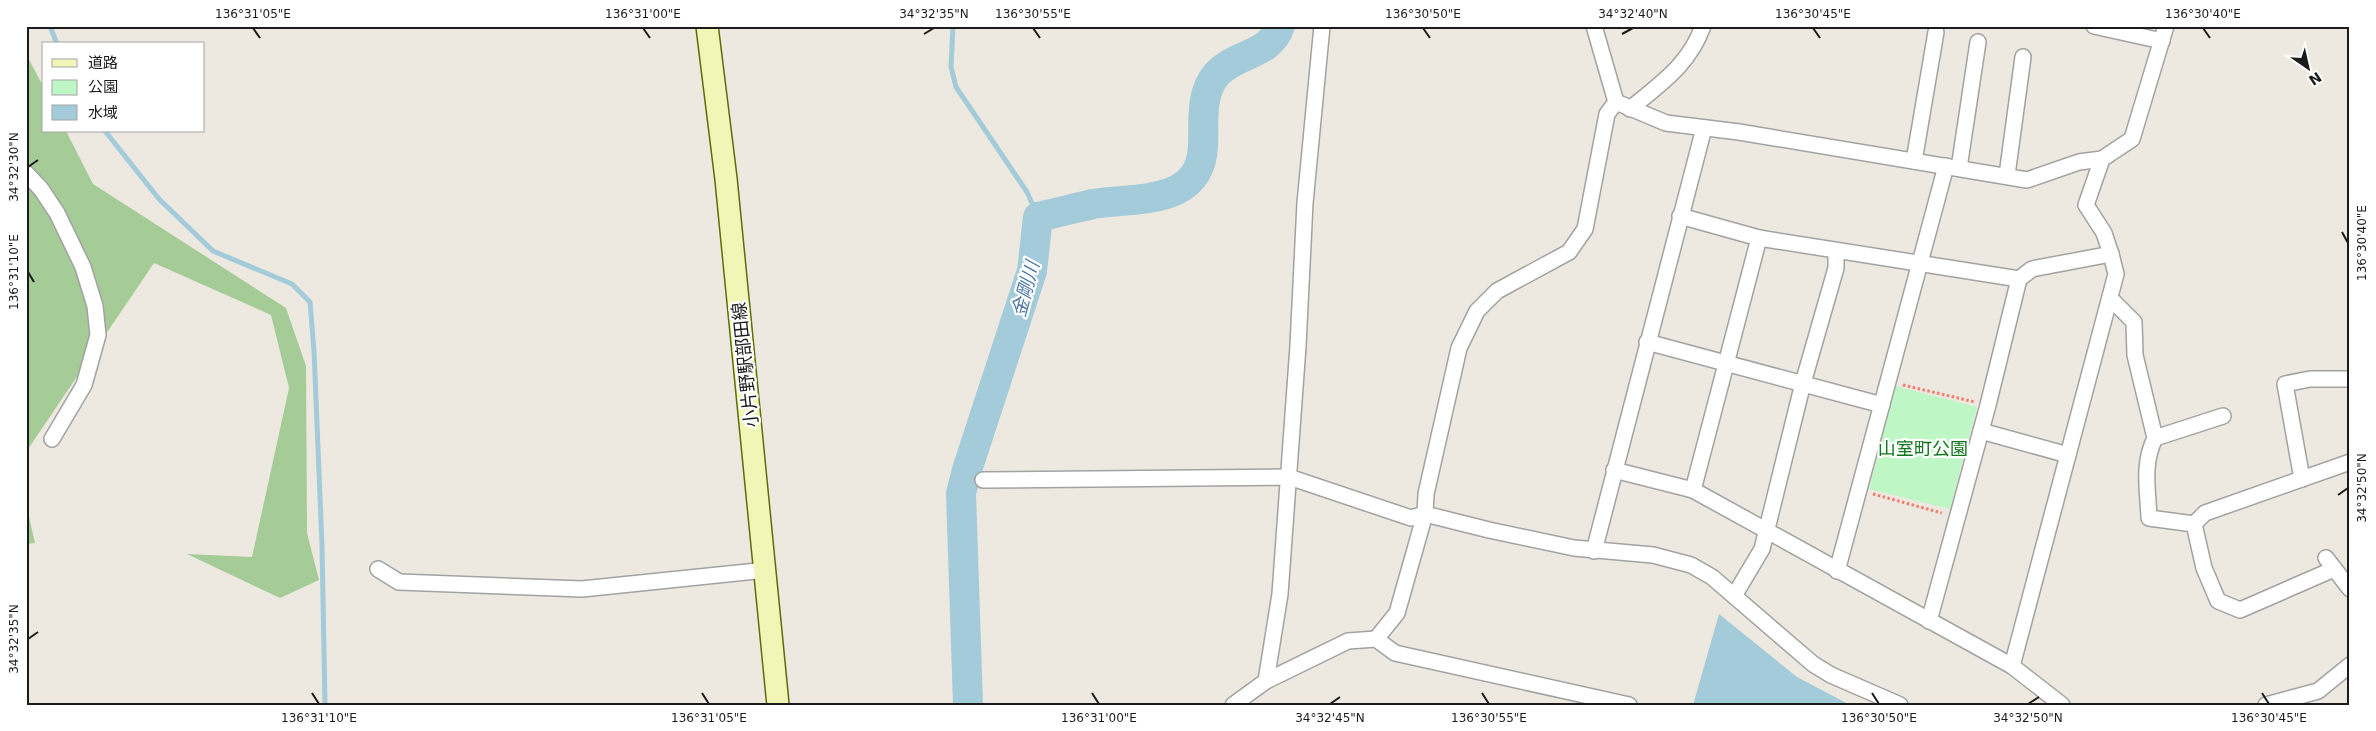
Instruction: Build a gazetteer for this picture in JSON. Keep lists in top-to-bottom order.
{
  "streets": {
    "main road": ["小片野駅部田線"]
  },
  "water": ["金剛川"],
  "parks": ["山室町公園"],
  "legend": ["道路", "公園", "水域"],
  "north": "bottom right",
  "coordinates": [
    "136°31'05\"E",
    "136°31'00\"E",
    "34°32'35\"N",
    "136°30'55\"E",
    "136°30'50\"E",
    "34°32'40\"N",
    "136°30'45\"E",
    "136°30'40\"E",
    "34°32'30\"N",
    "136°31'10\"E",
    "34°32'50\"N",
    "34°32'45\"N"
  ]
}
